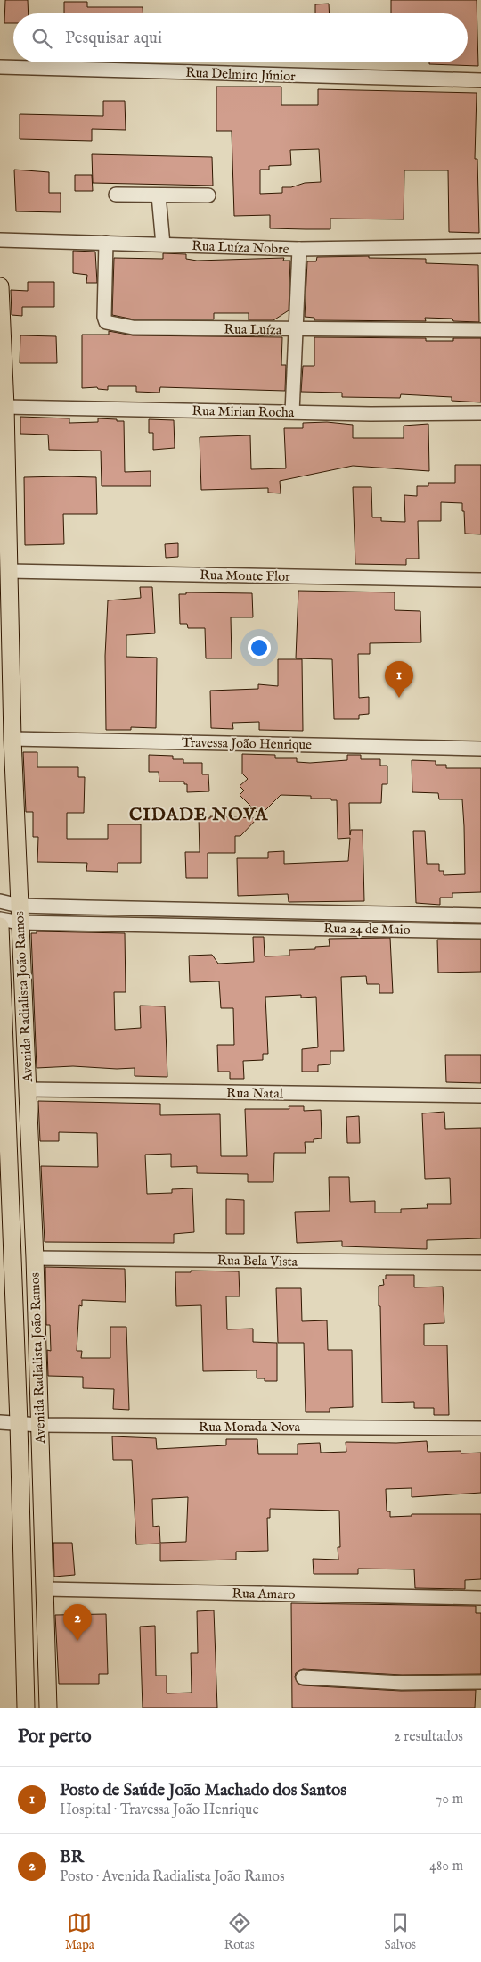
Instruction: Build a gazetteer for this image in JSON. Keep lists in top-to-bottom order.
{
  "streets": {
    "main road": ["Avenida Radialista João Ramos"],
    "street": [
      "Rua Delmiro Júnior",
      "Rua Luíza Nobre",
      "Rua Luíza",
      "Rua Mirian Rocha",
      "Rua Monte Flor",
      "Travessa João Henrique",
      "Rua 24 de Maio",
      "Rua Natal",
      "Rua Bela Vista",
      "Rua Morada Nova",
      "Rua Amaro"
    ]
  },
  "crossings": [
    ["Rua Luíza Nobre", "Rua Luíza"],
    ["Rua Mirian Rocha", "Avenida Radialista João Ramos"],
    ["Rua Monte Flor", "Avenida Radialista João Ramos"],
    ["Travessa João Henrique", "Avenida Radialista João Ramos"],
    ["Rua 24 de Maio", "Avenida Radialista João Ramos"],
    ["Avenida Radialista João Ramos", "Rua Natal"],
    ["Avenida Radialista João Ramos", "Rua Bela Vista"],
    ["Avenida Radialista João Ramos", "Rua Morada Nova"],
    ["Avenida Radialista João Ramos", "Rua Amaro"]
  ],
  "districts": ["CIDADE NOVA"],
  "page": {
    "search": "Pesquisar aqui",
    "pins": ["1", "2"],
    "heading": ["Por perto", "2 resultados"],
    "list": [
      {
        "mark": "1",
        "name": "Posto de Saúde João Machado dos Santos",
        "note": "Hospital · Travessa João Henrique",
        "value": "70 m"
      },
      {
        "mark": "2",
        "name": "BR",
        "note": "Posto · Avenida Radialista João Ramos",
        "value": "480 m"
      }
    ],
    "nav": ["Mapa", "Rotas", "Salvos"]
  }
}
